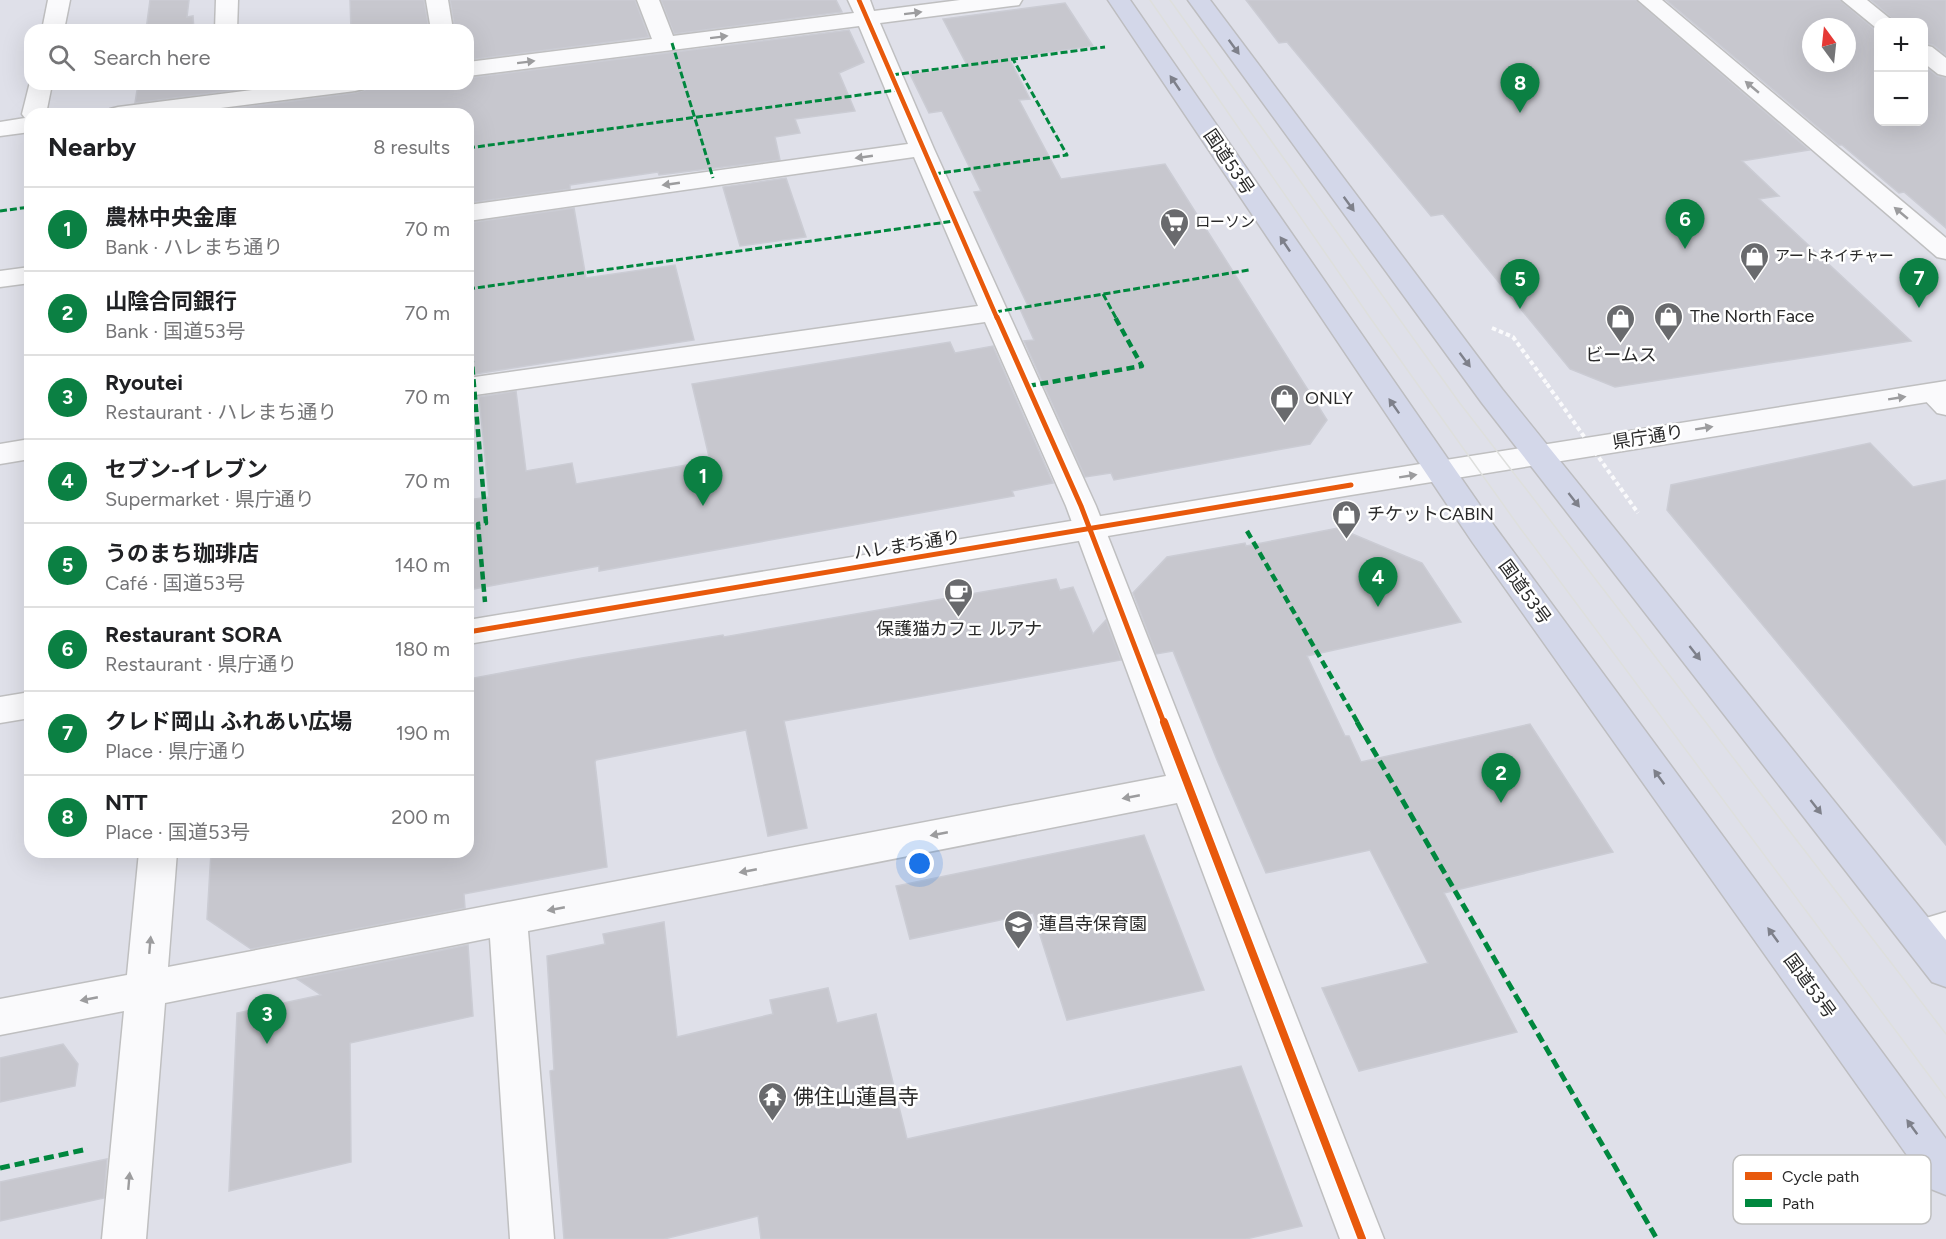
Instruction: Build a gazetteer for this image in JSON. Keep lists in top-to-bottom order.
{
  "streets": {
    "highway": ["国道53号"],
    "street": ["県庁通り", "ハレまち通り"]
  },
  "crossings": [
    ["国道53号", "県庁通り"],
    ["県庁通り", "ハレまち通り"]
  ],
  "one_way": ["県庁通り"],
  "places": {
    "supermarket": ["ローソン"],
    "shop": [
      "アートネイチャー",
      "The North Face",
      "ビームス",
      "ONLY",
      "チケットCABIN"
    ],
    "cafe": ["保護猫カフェ ルアナ"],
    "school or university": ["蓮昌寺保育園"],
    "temple": ["佛住山蓮昌寺"]
  },
  "legend": ["Cycle path", "Path"],
  "north": "top",
  "page": {
    "map_buttons": ["+", "−"],
    "search": "Search here",
    "pins": [
      "8",
      "6",
      "7",
      "5",
      "1",
      "4",
      "2",
      "3"
    ],
    "heading": ["Nearby", "8 results"],
    "list": [
      {
        "mark": "1",
        "name": "農林中央金庫",
        "note": "Bank · ハレまち通り",
        "value": "70 m"
      },
      {
        "mark": "2",
        "name": "山陰合同銀行",
        "note": "Bank · 国道53号",
        "value": "70 m"
      },
      {
        "mark": "3",
        "name": "Ryoutei",
        "note": "Restaurant · ハレまち通り",
        "value": "70 m"
      },
      {
        "mark": "4",
        "name": "セブン-イレブン",
        "note": "Supermarket · 県庁通り",
        "value": "70 m"
      },
      {
        "mark": "5",
        "name": "うのまち珈琲店",
        "note": "Café · 国道53号",
        "value": "140 m"
      },
      {
        "mark": "6",
        "name": "Restaurant SORA",
        "note": "Restaurant · 県庁通り",
        "value": "180 m"
      },
      {
        "mark": "7",
        "name": "クレド岡山 ふれあい広場",
        "note": "Place · 県庁通り",
        "value": "190 m"
      },
      {
        "mark": "8",
        "name": "NTT",
        "note": "Place · 国道53号",
        "value": "200 m"
      }
    ]
  }
}
